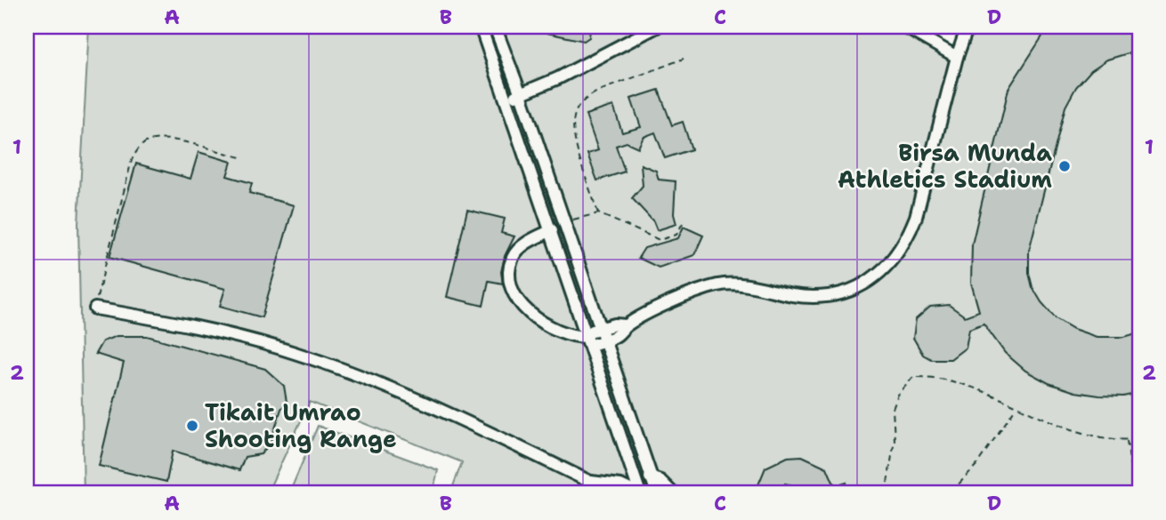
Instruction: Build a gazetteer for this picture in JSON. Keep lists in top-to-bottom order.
{
  "places": ["Birsa Munda Athletics Stadium", "Tikait Umrao Shooting Range"],
  "grid": {
    "columns": [
      "A",
      "B",
      "C",
      "D"
    ],
    "rows": ["1", "2"]
  }
}
